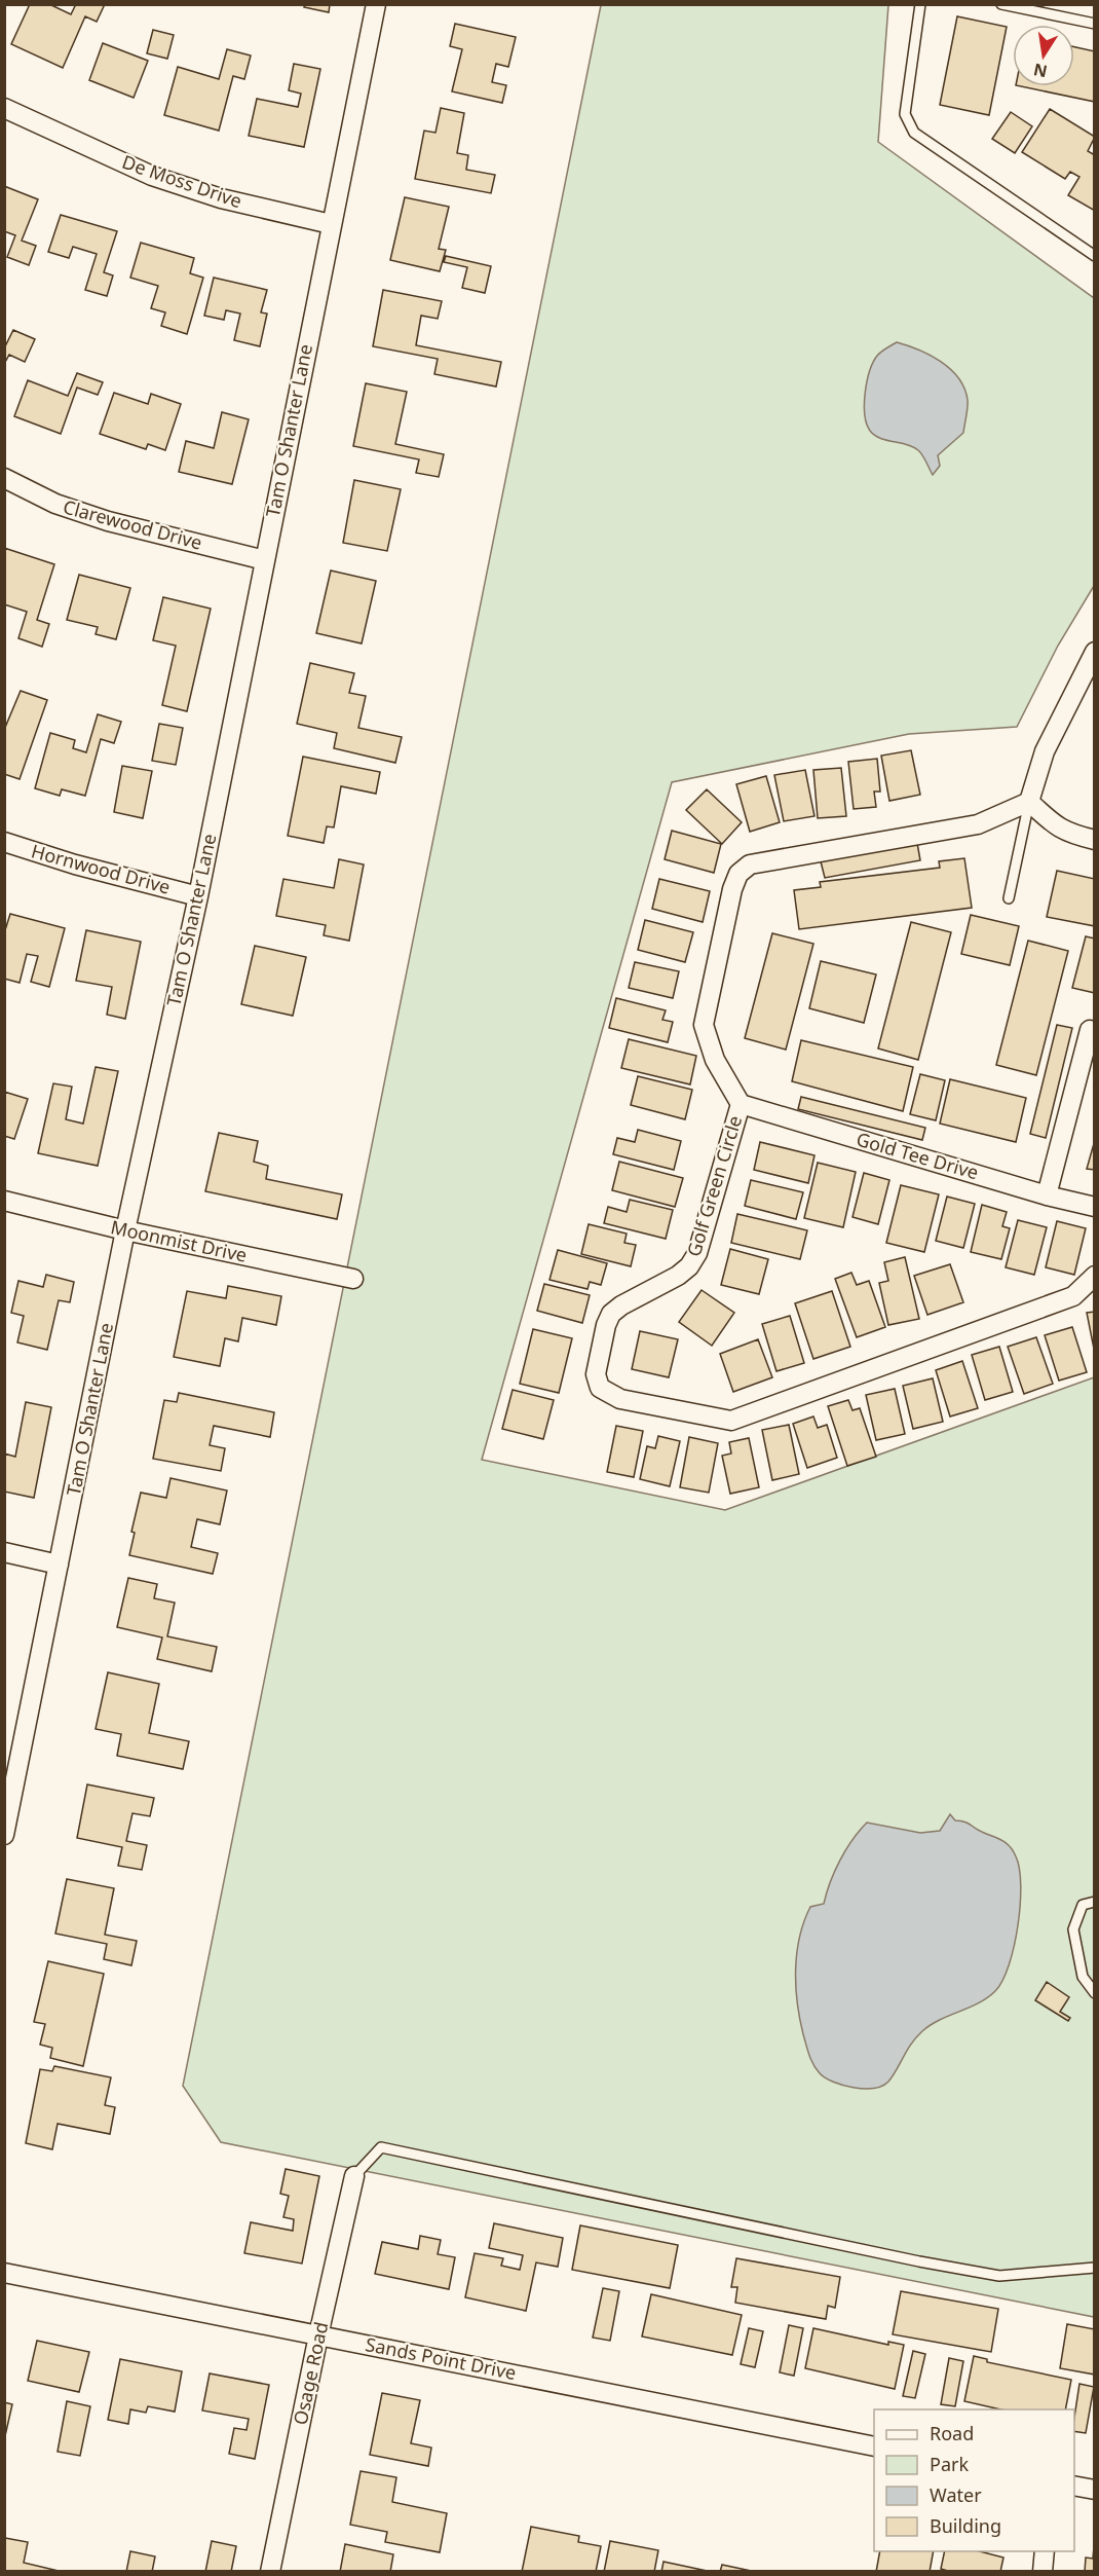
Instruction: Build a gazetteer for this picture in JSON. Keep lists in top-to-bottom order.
{
  "streets": {
    "street": [
      "De Moss Drive",
      "Tam O Shanter Lane",
      "Clarewood Drive",
      "Hornwood Drive",
      "Gold Tee Drive",
      "Golf Green Circle",
      "Moonmist Drive",
      "Sands Point Drive",
      "Osage Road"
    ]
  },
  "crossings": [
    ["De Moss Drive", "Tam O Shanter Lane"],
    ["Tam O Shanter Lane", "Clarewood Drive"],
    ["Tam O Shanter Lane", "Hornwood Drive"],
    ["Tam O Shanter Lane", "Moonmist Drive"],
    ["Gold Tee Drive", "Golf Green Circle"],
    ["Sands Point Drive", "Osage Road"]
  ],
  "legend": [
    "Road",
    "Park",
    "Water",
    "Building"
  ],
  "north": "bottom"
}
